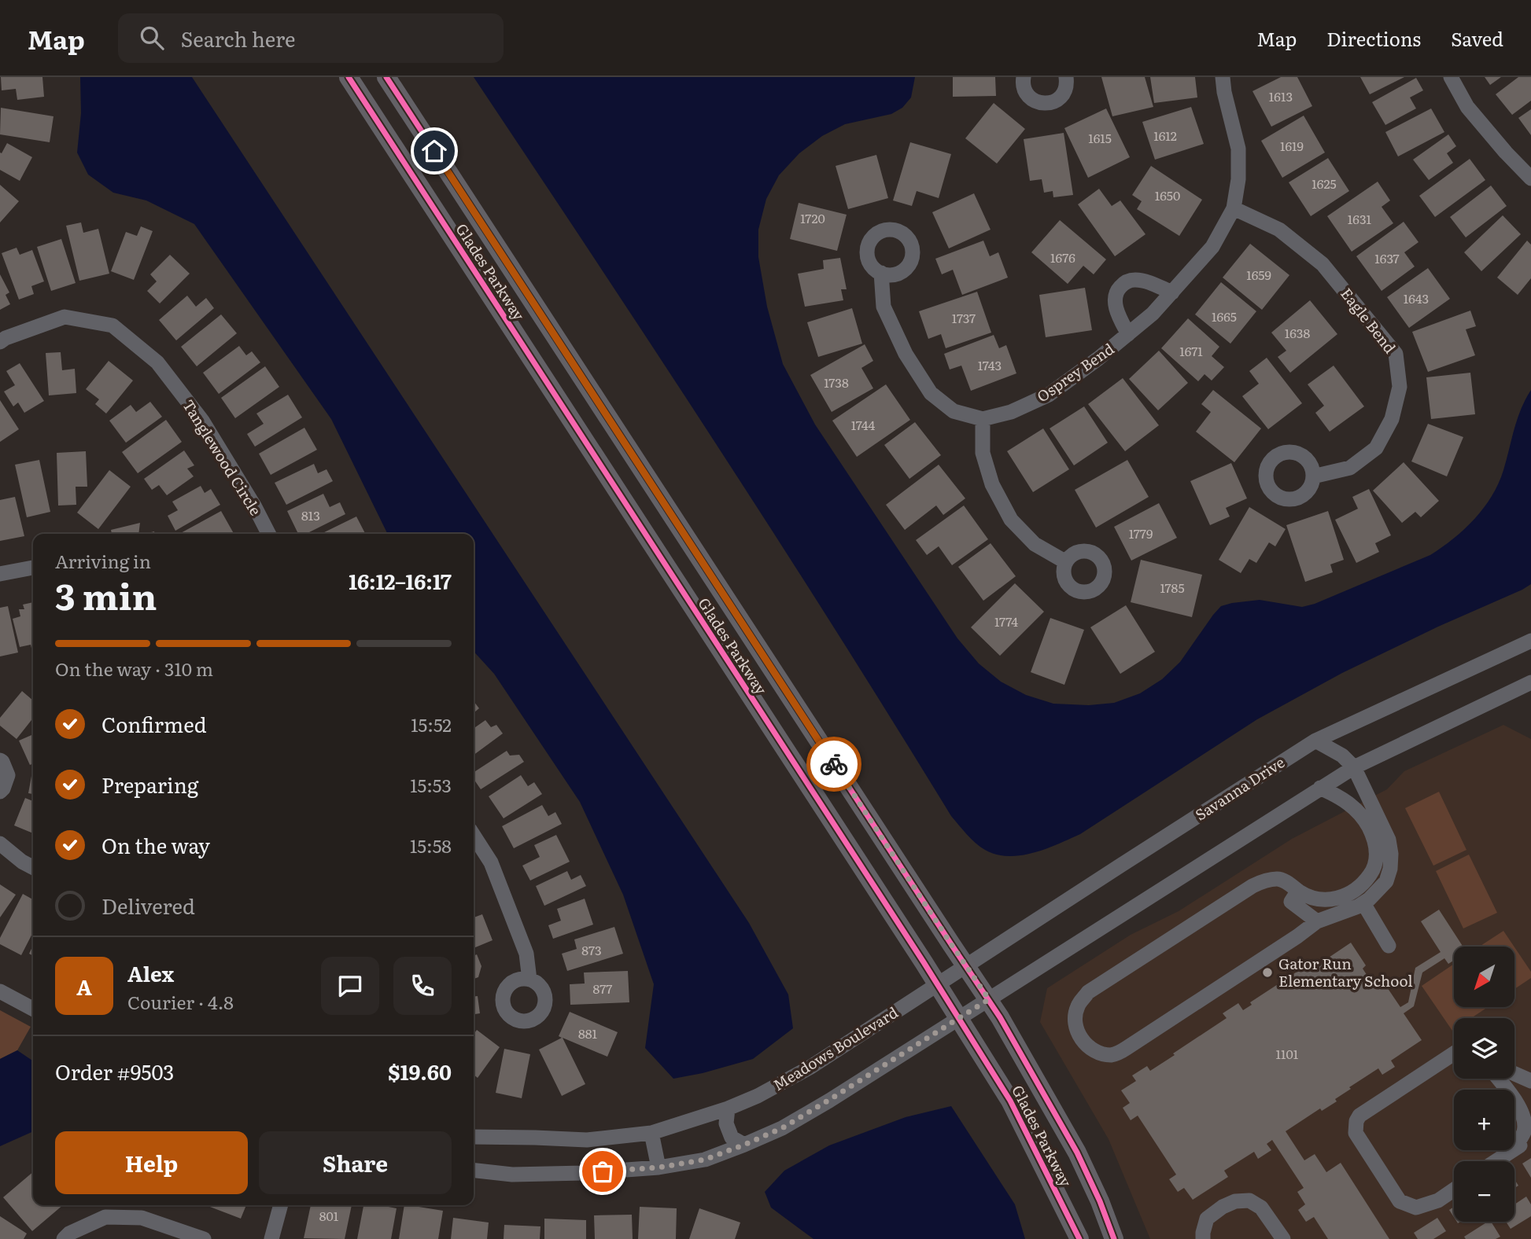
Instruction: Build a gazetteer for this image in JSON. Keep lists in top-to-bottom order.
{
  "streets": {
    "main road": ["Glades Parkway"],
    "street": [
      "Eagle Bend",
      "Osprey Bend",
      "Tanglewood Circle",
      "Savanna Drive",
      "Meadows Boulevard"
    ]
  },
  "crossings": [
    ["Glades Parkway", "Savanna Drive"],
    ["Glades Parkway", "Meadows Boulevard"],
    ["Eagle Bend", "Osprey Bend"],
    ["Savanna Drive", "Meadows Boulevard"]
  ],
  "places": ["Gator Run Elementary School"],
  "house_numbers": [
    "1613",
    "1612",
    "1615",
    "1619",
    "1625",
    "1650",
    "1720",
    "1631",
    "1676",
    "1637",
    "1659",
    "1643",
    "1665",
    "1737",
    "1638",
    "1671",
    "1743",
    "1738",
    "1744",
    "813",
    "1779",
    "1785",
    "1774",
    "873",
    "877",
    "881",
    "1101",
    "801"
  ],
  "north": "bottom left",
  "page": {
    "header": "Map",
    "search": "Search here",
    "nav": ["Map", "Directions", "Saved"],
    "heading": ["3 min", "Arriving in", "16:12–16:17"],
    "panel": [
      "Alex",
      "Courier · 4.8",
      "Order #9503",
      "$19.60"
    ],
    "bar": "On the way · 310 m",
    "list": [
      ["Confirmed", "15:52"],
      ["Preparing", "15:53"],
      ["On the way", "15:58"],
      "Delivered"
    ],
    "map_buttons": ["+", "−"],
    "round": "A",
    "buttons": ["Help", "Share"]
  }
}
